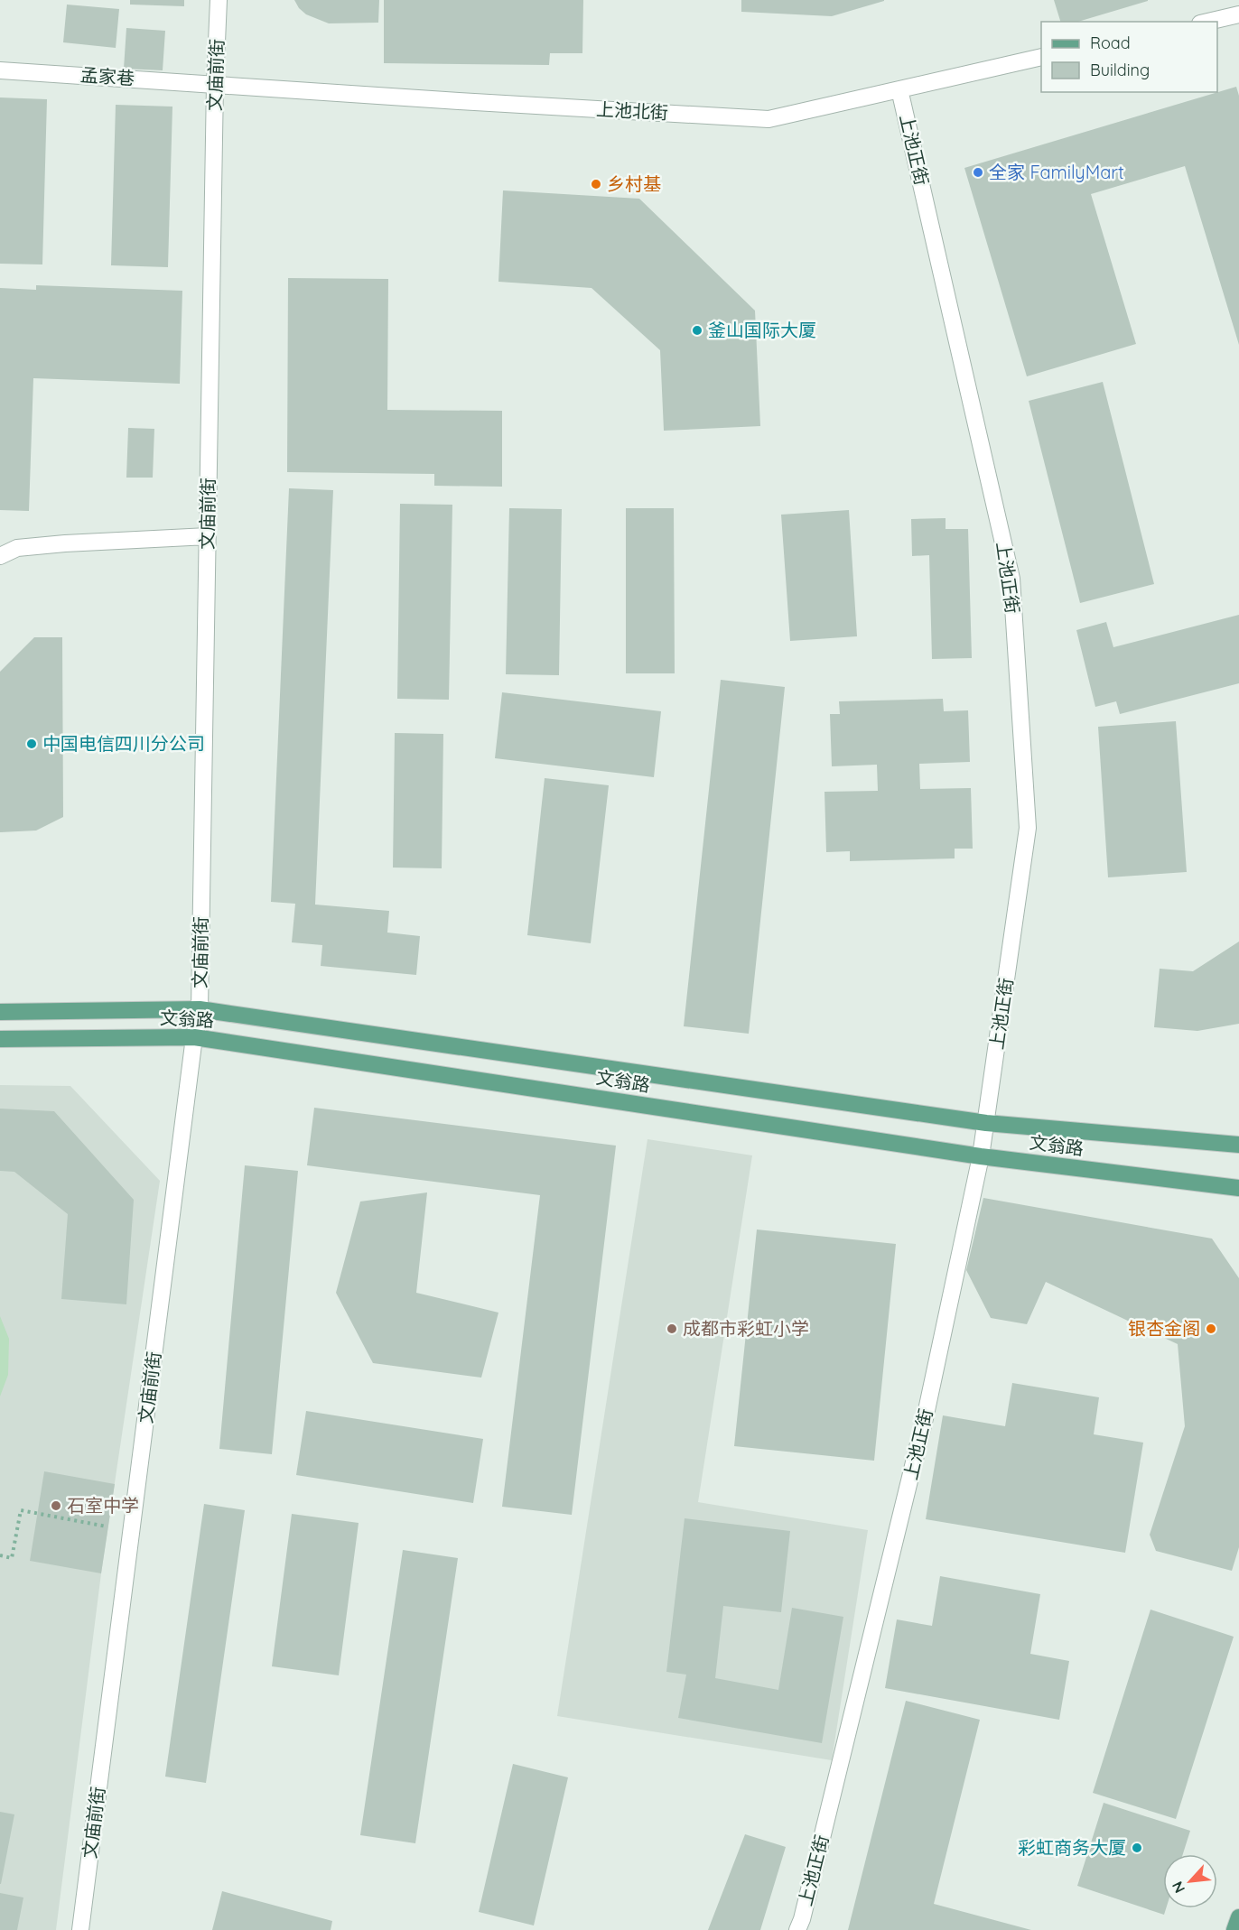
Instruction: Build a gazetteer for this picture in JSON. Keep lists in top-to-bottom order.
{
  "streets": {
    "main road": ["文翁路"],
    "street": [
      "文庙前街",
      "孟家巷",
      "上池北街",
      "上池正街"
    ]
  },
  "crossings": [
    ["文庙前街", "孟家巷"],
    ["文庙前街", "上池北街"],
    ["文庙前街", "文翁路"],
    ["孟家巷", "上池北街"],
    ["上池北街", "上池正街"],
    ["上池正街", "文翁路"]
  ],
  "places": [
    "全家 FamilyMart",
    "乡村基",
    "釜山国际大厦",
    "中国电信四川分公司",
    "成都市彩虹小学",
    "银杏金阁",
    "石室中学",
    "彩虹商务大厦"
  ],
  "legend": ["Road", "Building"],
  "north": "bottom left"
}
